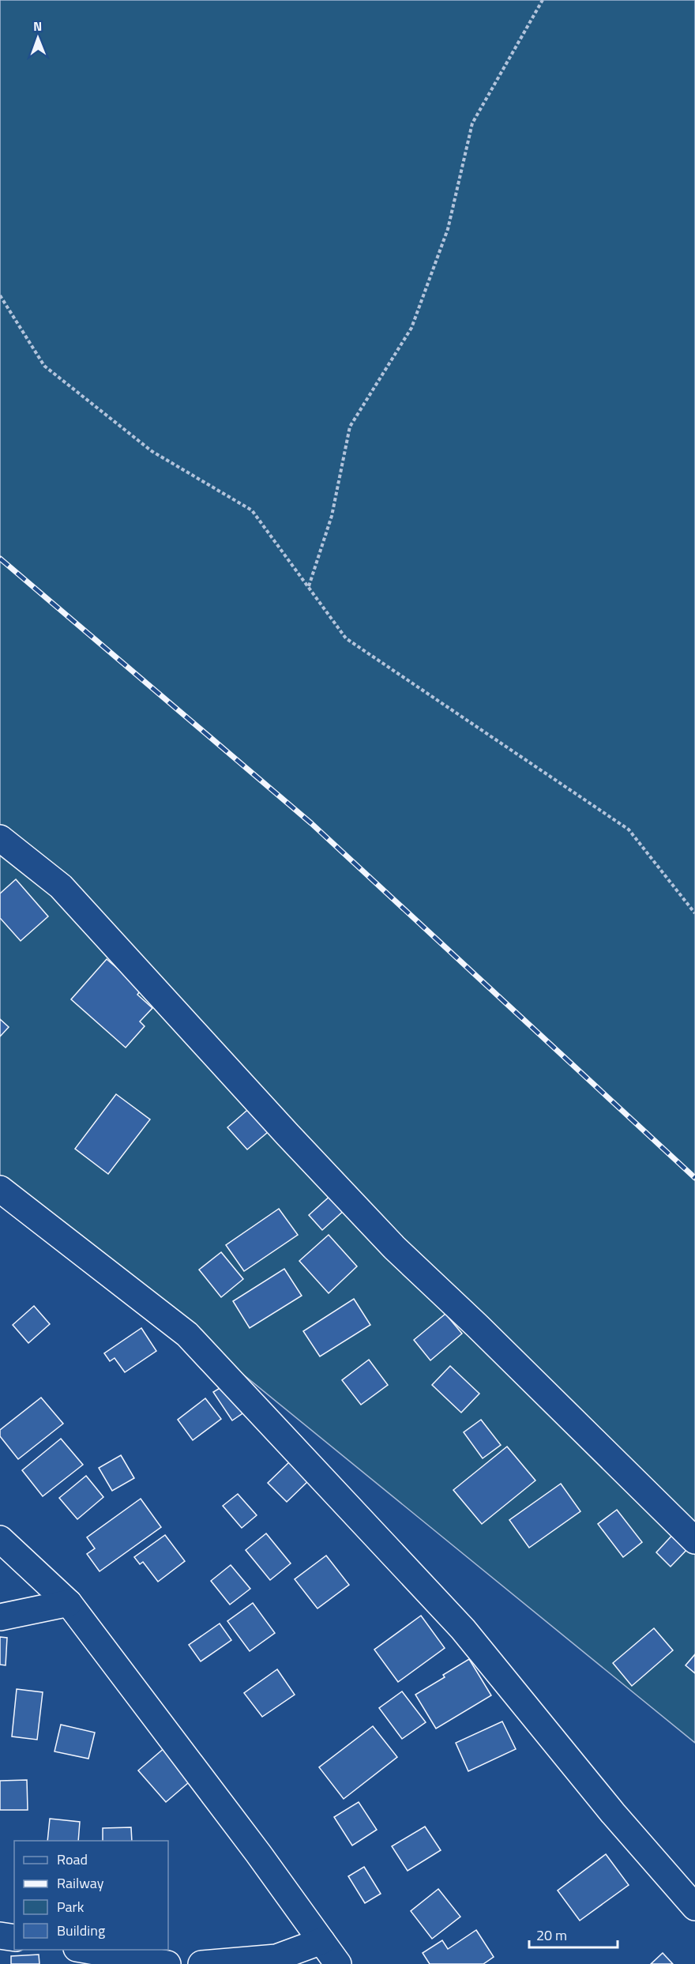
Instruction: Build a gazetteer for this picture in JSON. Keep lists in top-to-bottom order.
{
  "legend": [
    "Road",
    "Railway",
    "Park",
    "Building"
  ],
  "scale_bar": "20 m",
  "north": "top"
}
